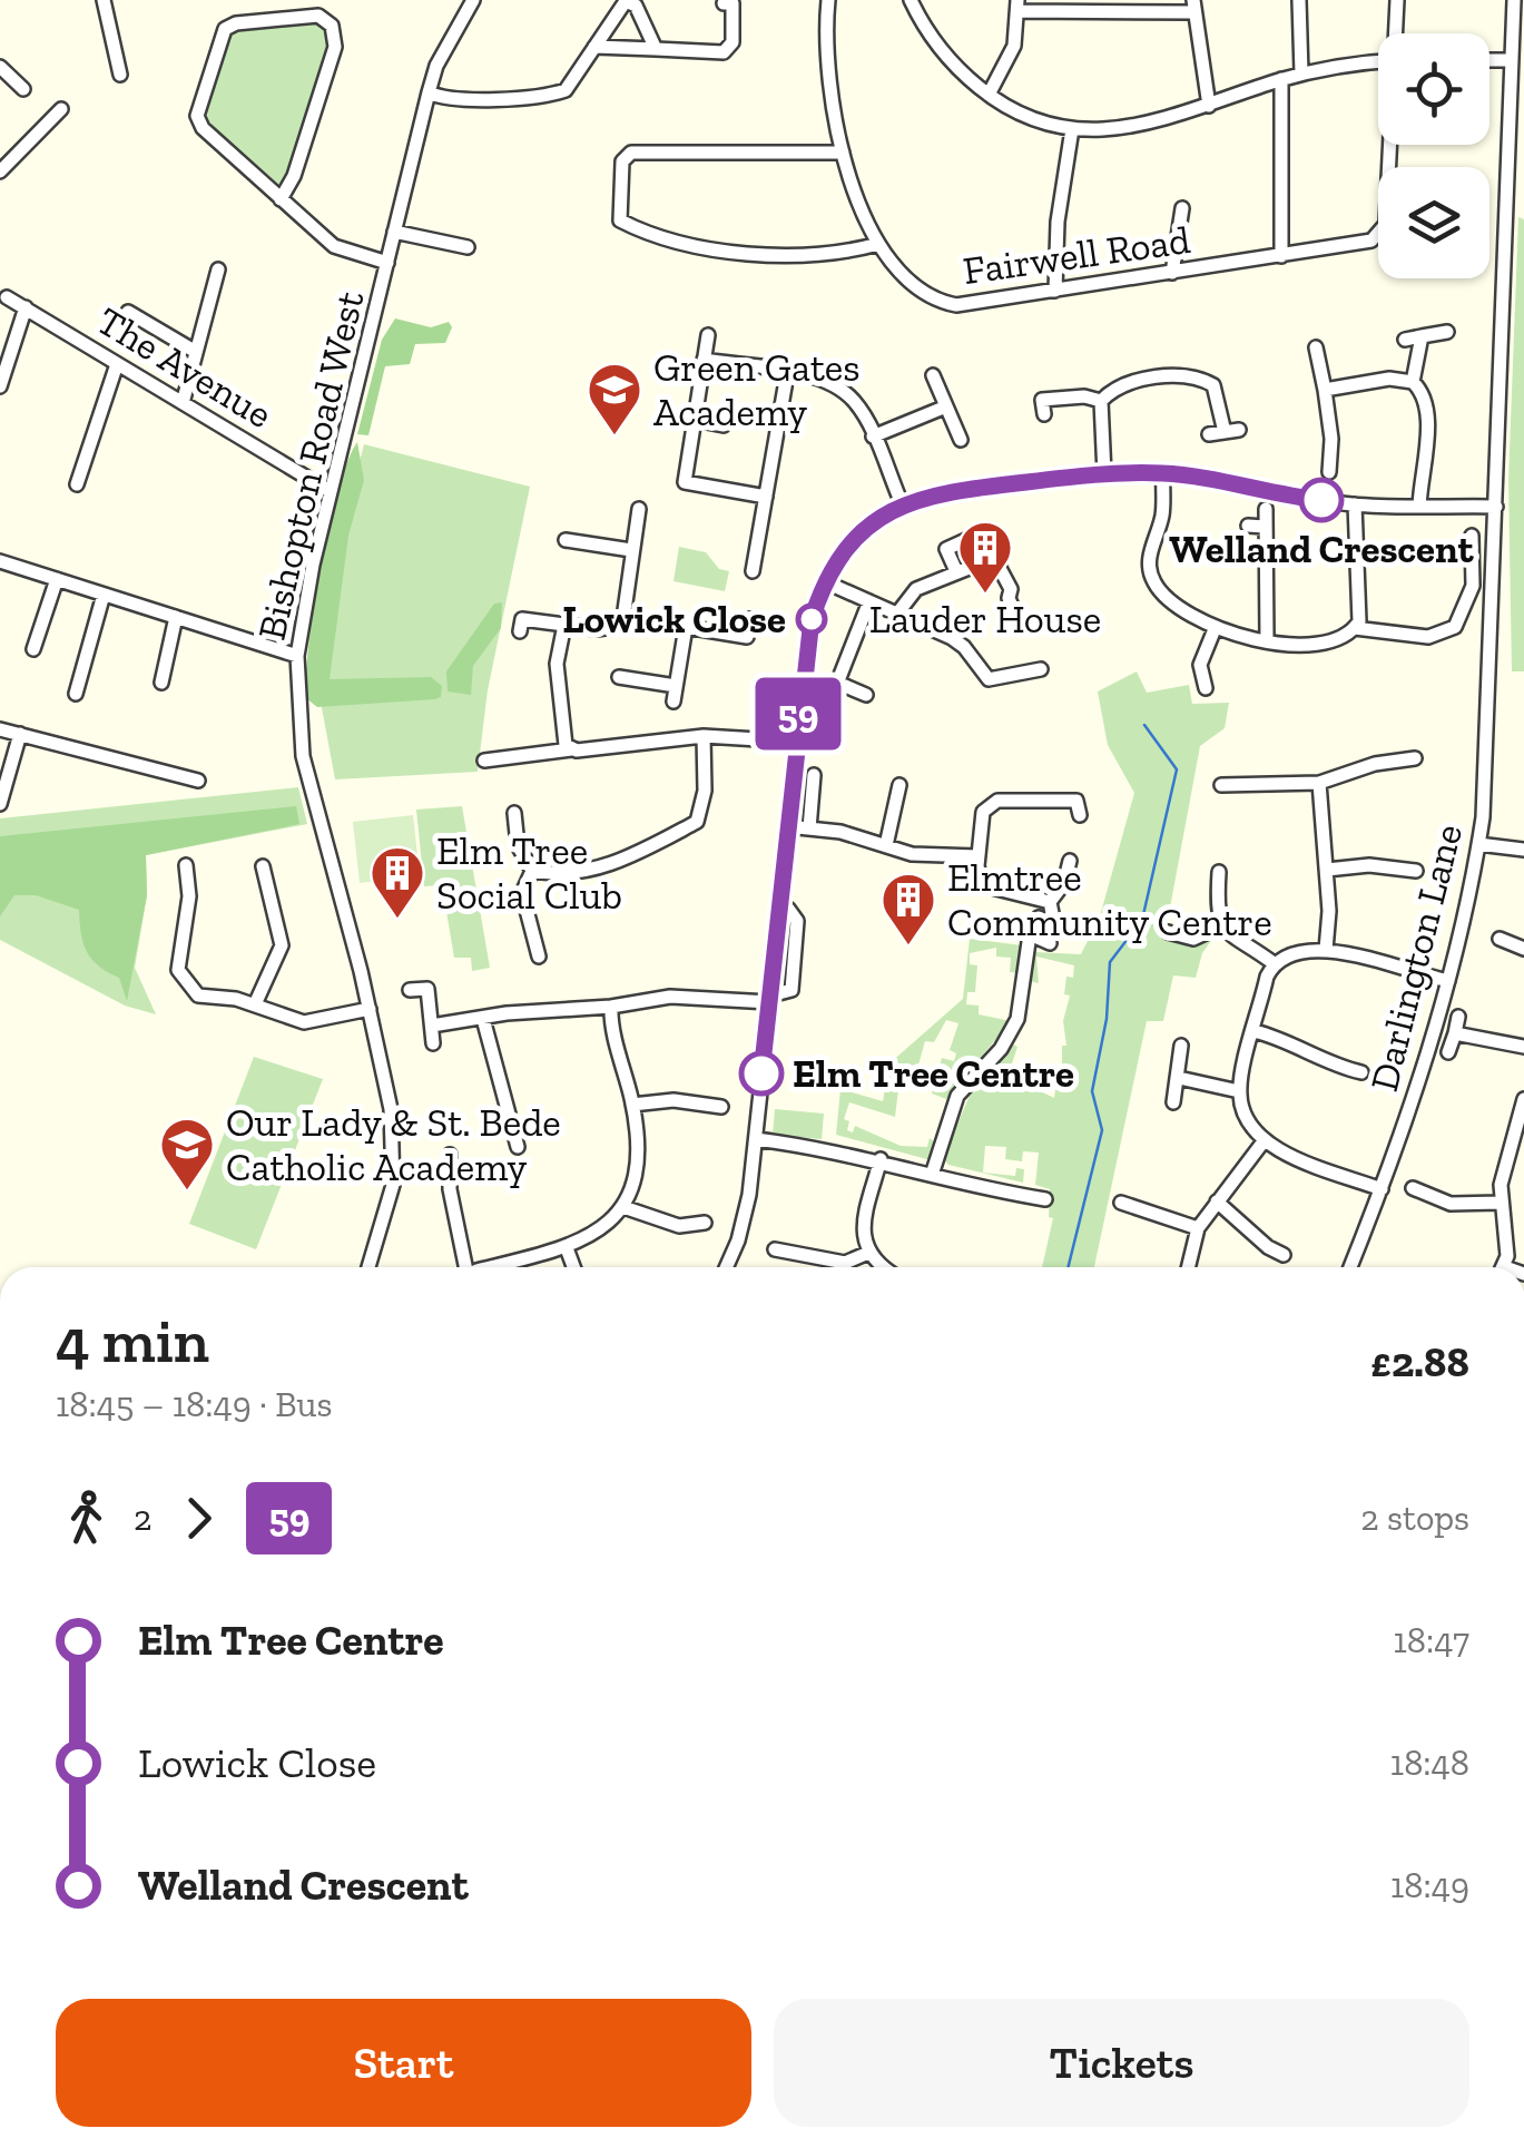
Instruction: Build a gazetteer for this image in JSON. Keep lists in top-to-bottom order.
{
  "streets": {
    "street": [
      "Fairwell Road",
      "The Avenue",
      "Bishopton Road West",
      "Darlington Lane"
    ]
  },
  "crossings": [
    ["The Avenue", "Bishopton Road West"]
  ],
  "places": {
    "school or university": ["Green Gates Academy", "Our Lady & St. Bede Catholic Academy"],
    "other": ["Welland Crescent", "Lowick Close", "Elm Tree Centre"],
    "building": ["Lauder House", "Elm Tree Social Club", "Elmtree Community Centre"]
  },
  "lines": ["bus line 59"],
  "page": {
    "on_map": "59",
    "heading": ["4 min", "18:45 – 18:49 · Bus", "£2.88"],
    "legs": ["2", "59", "2 stops"],
    "list": [
      {
        "name": "Elm Tree Centre",
        "value": "18:47"
      },
      {
        "name": "Lowick Close",
        "value": "18:48"
      },
      {
        "name": "Welland Crescent",
        "value": "18:49"
      }
    ],
    "buttons": ["Start", "Tickets"]
  }
}
